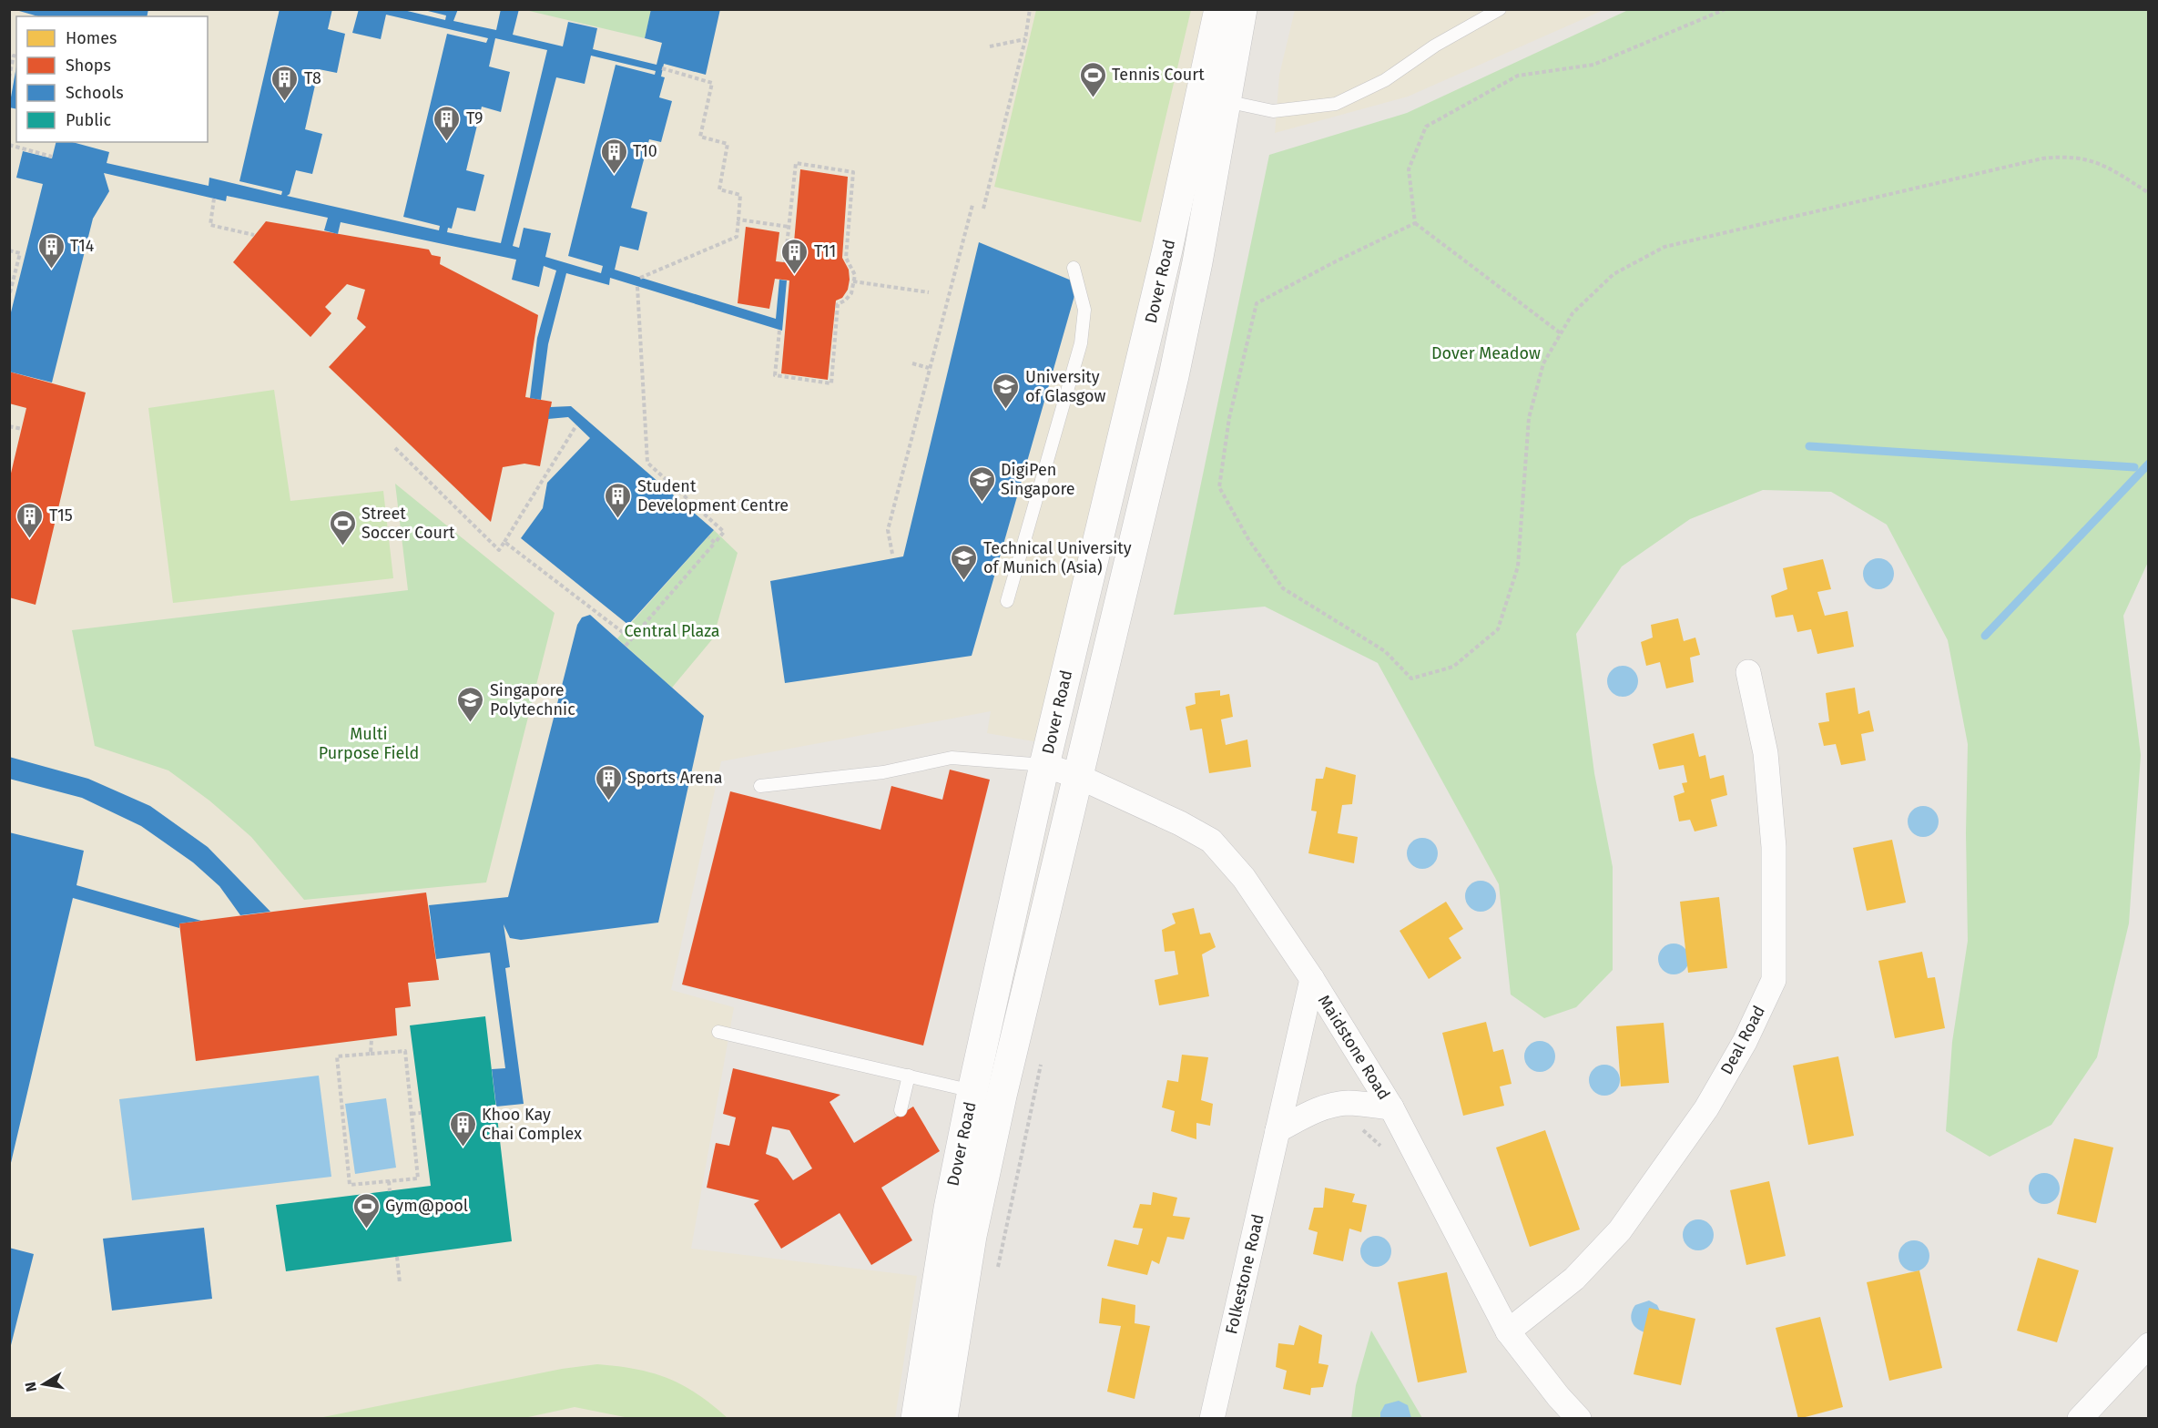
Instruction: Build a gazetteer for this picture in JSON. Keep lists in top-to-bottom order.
{
  "streets": {
    "street": [
      "Dover Road",
      "Deal Road",
      "Maidstone Road",
      "Folkestone Road"
    ]
  },
  "crossings": [
    ["Dover Road", "Maidstone Road"],
    ["Deal Road", "Maidstone Road"],
    ["Maidstone Road", "Folkestone Road"]
  ],
  "parks": ["Dover Meadow", "Central Plaza", "Multi Purpose Field"],
  "places": {
    "sports": ["Tennis Court", "Street Soccer Court", "Gym@pool"],
    "building": [
      "T8",
      "T9",
      "T10",
      "T14",
      "T11",
      "Student Development Centre",
      "T15",
      "Sports Arena",
      "Khoo Kay Chai Complex"
    ],
    "school or university": [
      "University of Glasgow",
      "DigiPen Singapore",
      "Technical University of Munich (Asia)",
      "Singapore Polytechnic"
    ]
  },
  "legend": [
    "Homes",
    "Shops",
    "Schools",
    "Public"
  ],
  "north": "left"
}
